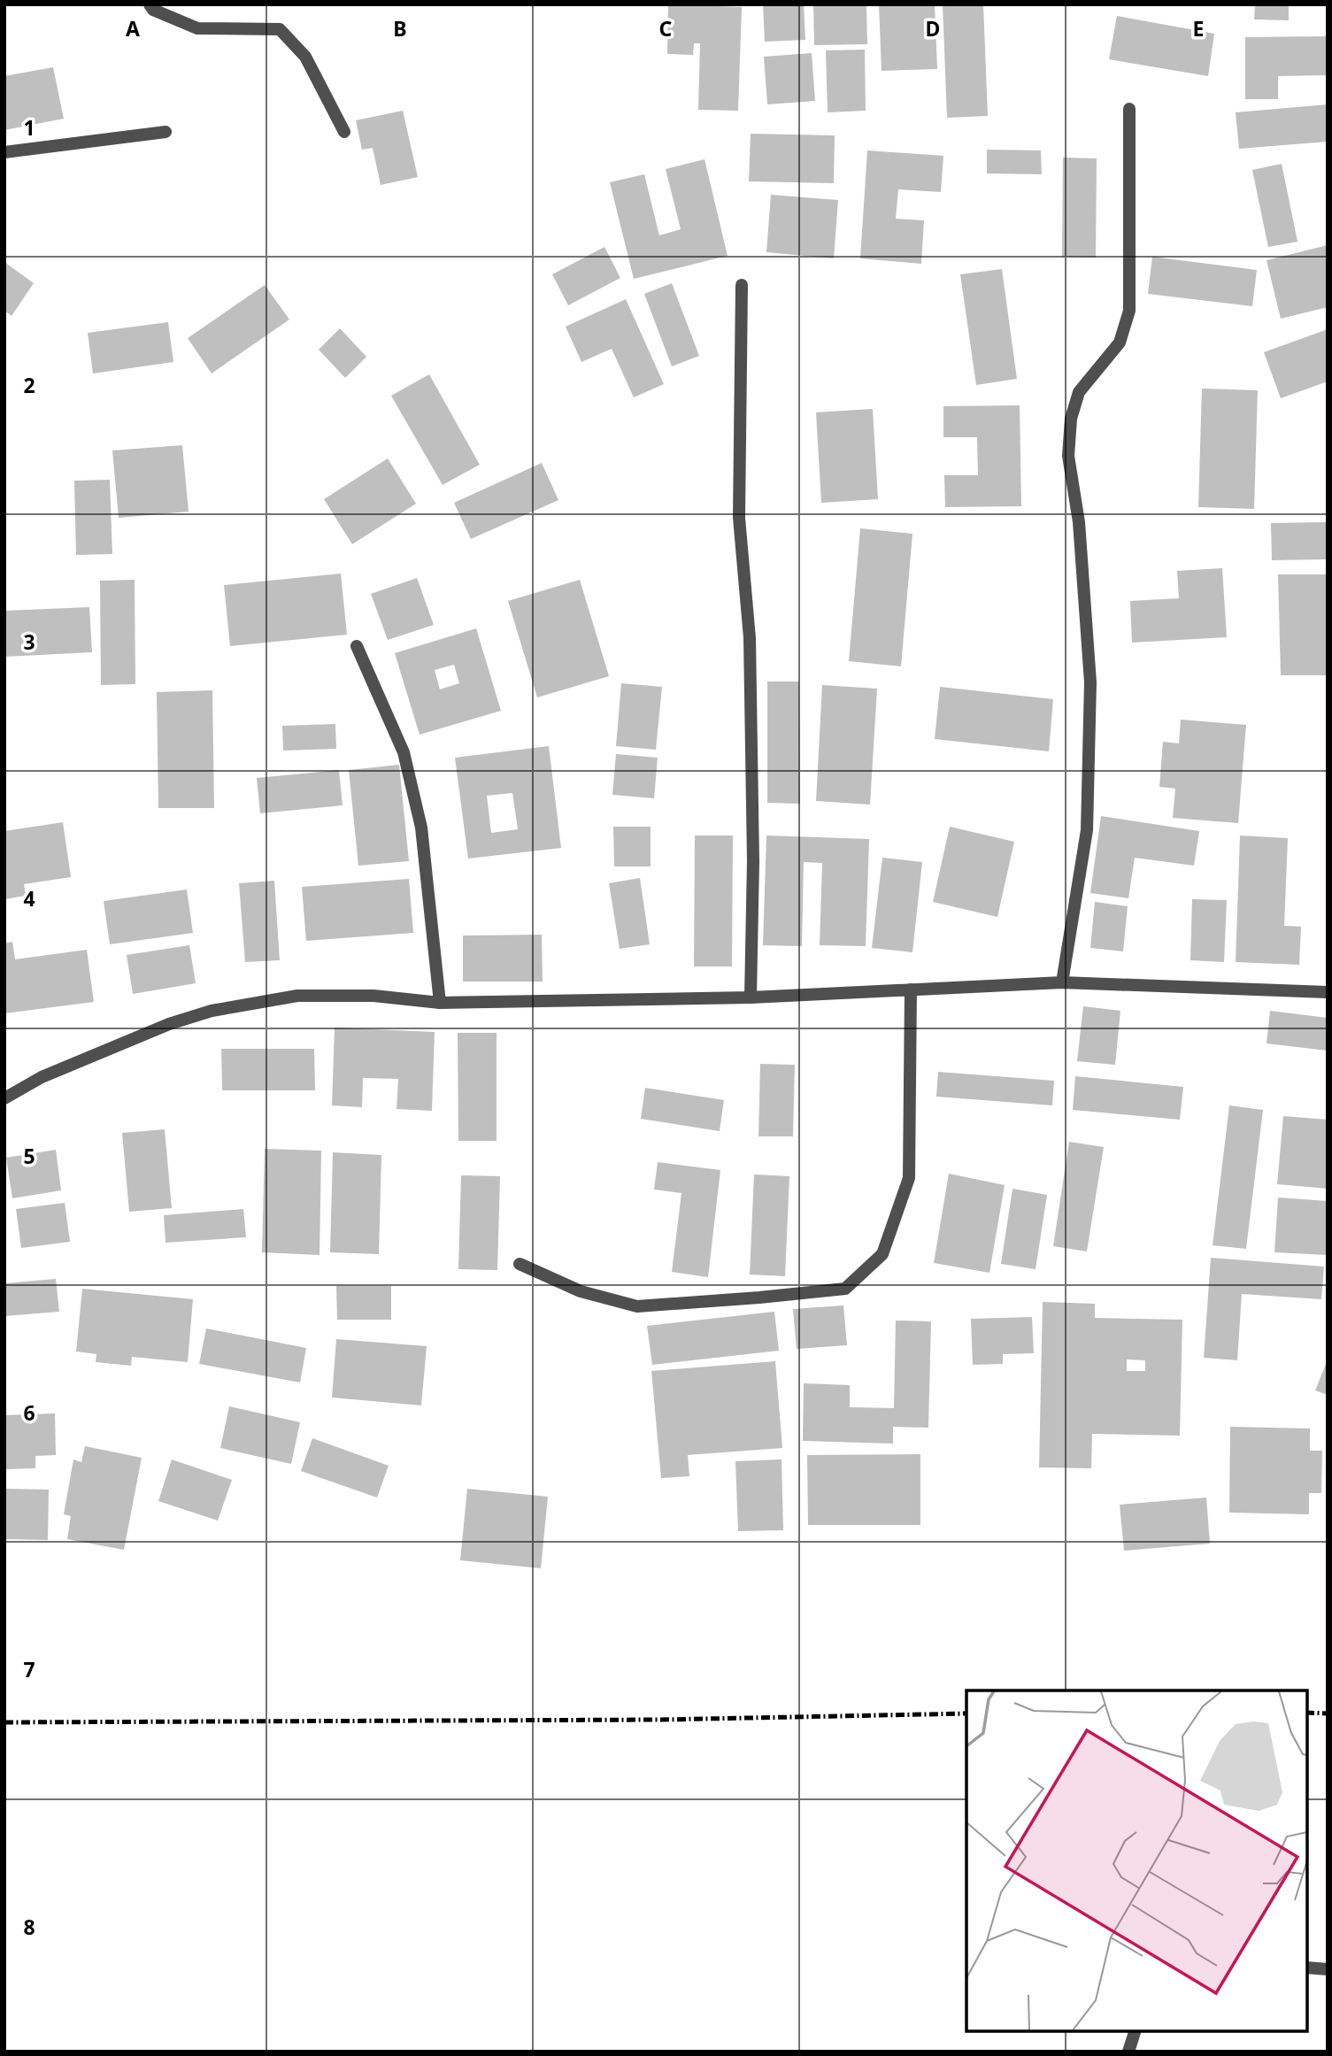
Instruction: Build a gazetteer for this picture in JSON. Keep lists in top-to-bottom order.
{
  "grid": {
    "columns": [
      "A",
      "B",
      "C",
      "D",
      "E"
    ],
    "rows": [
      "1",
      "2",
      "3",
      "4",
      "5",
      "6",
      "7",
      "8"
    ]
  }
}
